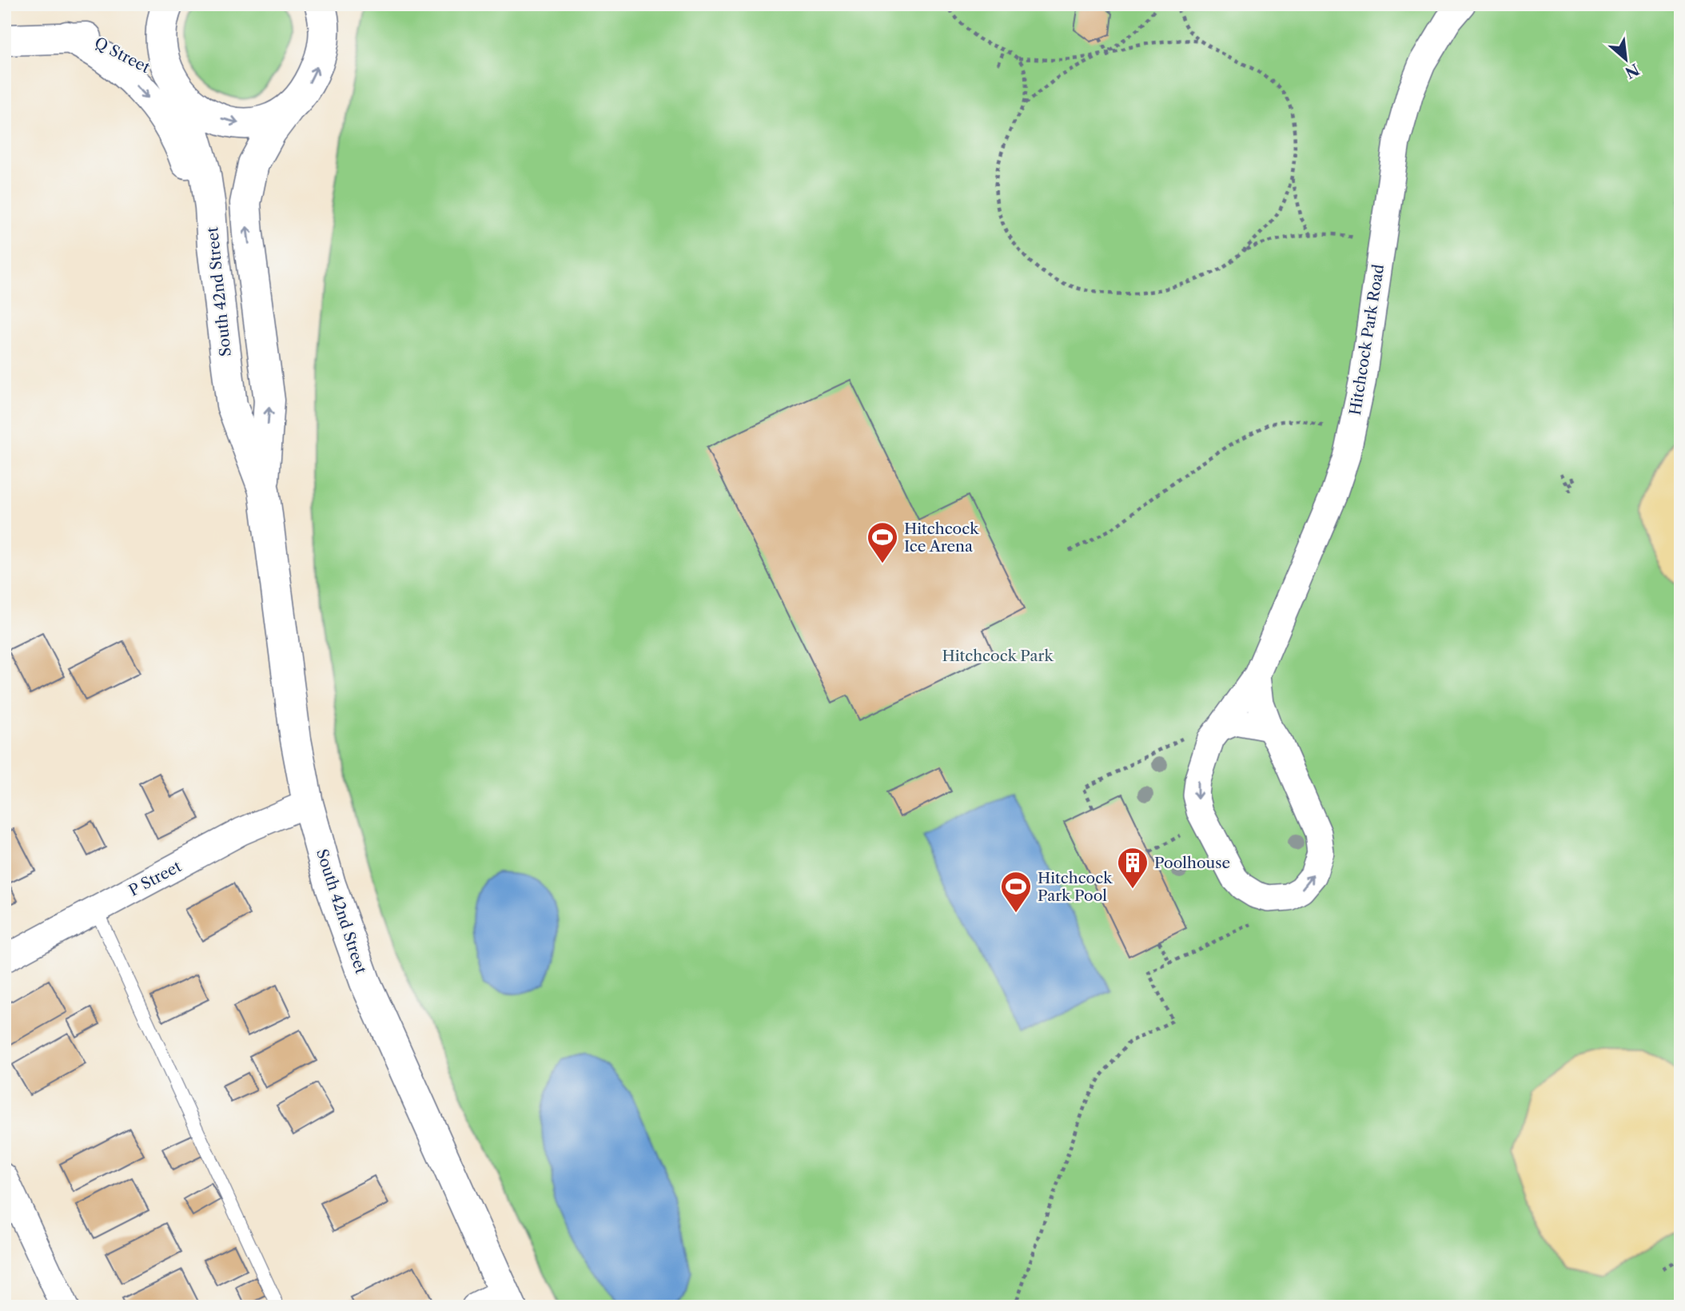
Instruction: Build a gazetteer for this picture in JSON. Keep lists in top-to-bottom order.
{
  "streets": {
    "main road": ["Q Street", "South 42nd Street"],
    "street": ["Hitchcock Park Road", "P Street"]
  },
  "crossings": [
    ["Q Street", "South 42nd Street"],
    ["South 42nd Street", "P Street"]
  ],
  "one_way": ["Q Street"],
  "parks": ["Hitchcock Park"],
  "places": {
    "sports": ["Hitchcock Ice Arena", "Hitchcock Park Pool"],
    "building": ["Poolhouse"]
  },
  "north": "bottom right"
}
